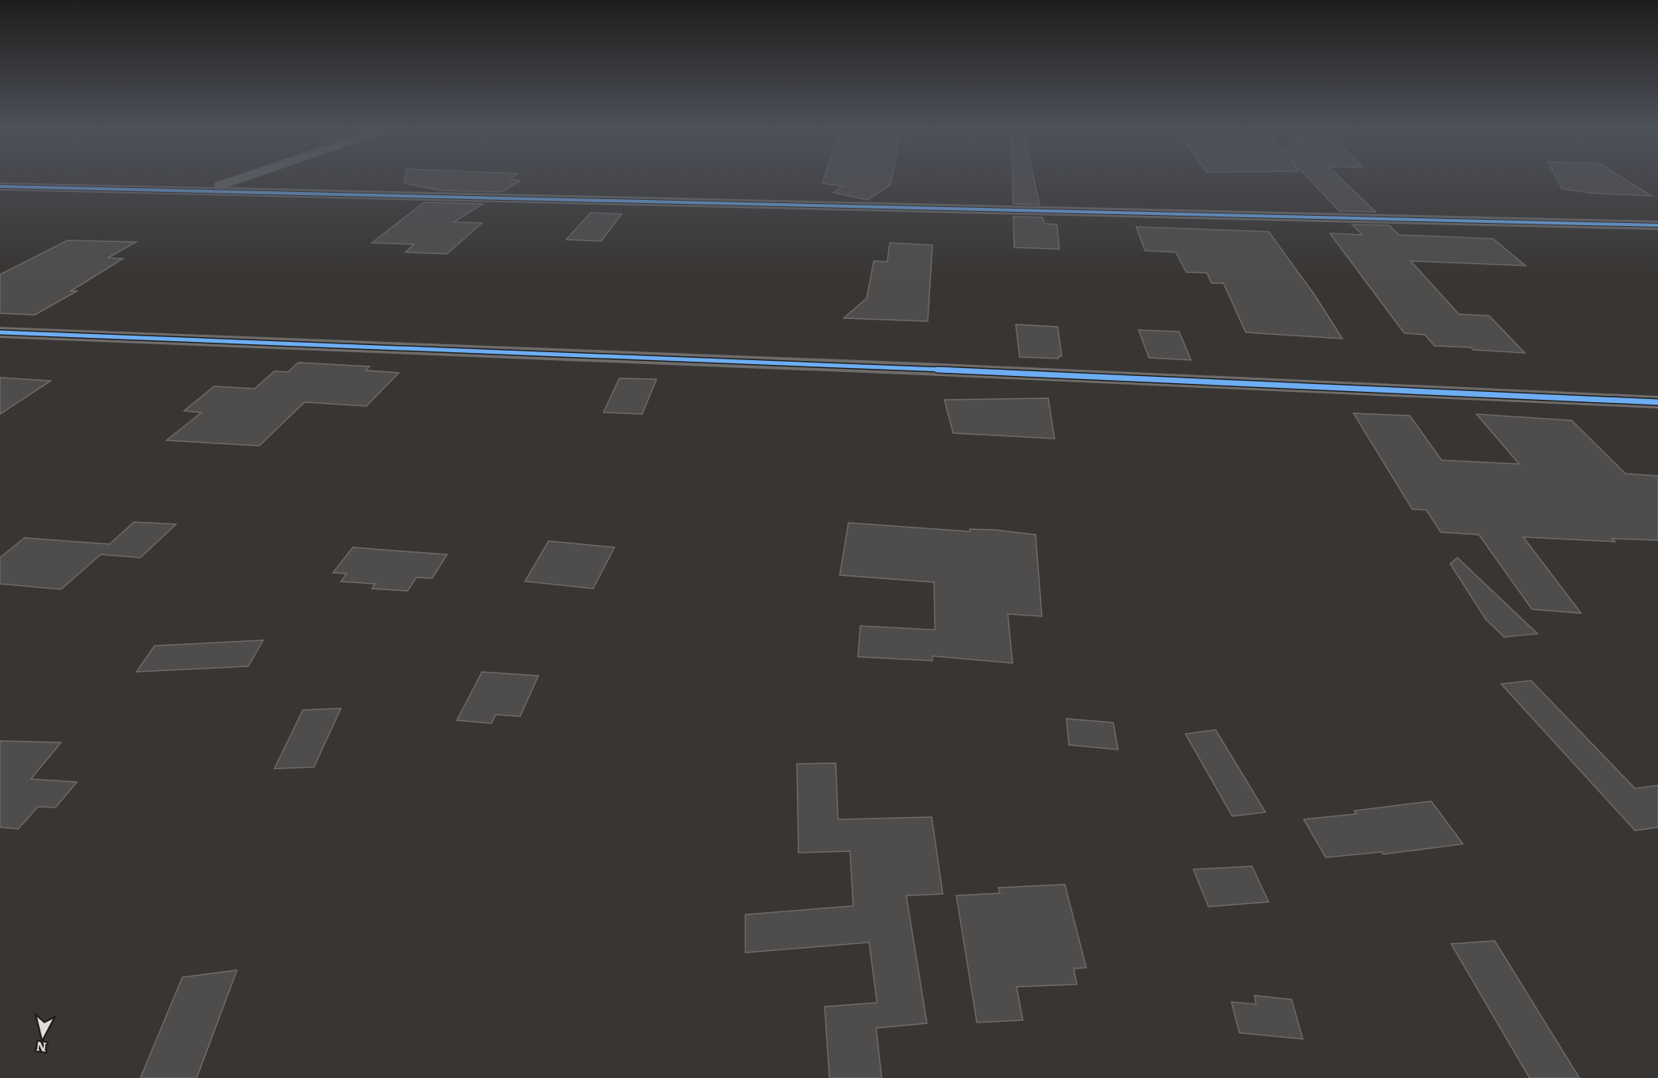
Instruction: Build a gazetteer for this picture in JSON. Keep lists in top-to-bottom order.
{
  "north": "bottom"
}
